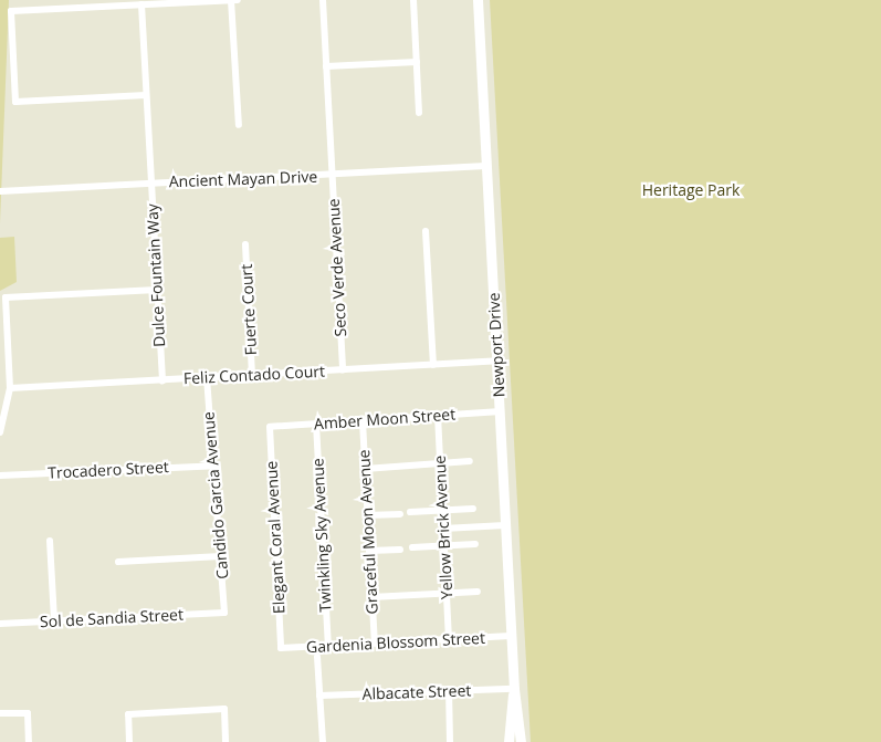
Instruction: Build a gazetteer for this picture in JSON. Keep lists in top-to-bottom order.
{
  "streets": {
    "street": [
      "Ancient Mayan Drive",
      "Seco Verde Avenue",
      "Dulce Fountain Way",
      "Fuerte Court",
      "Newport Drive",
      "Feliz Contado Court",
      "Amber Moon Street",
      "Trocadero Street",
      "Candido Garcia Avenue",
      "Yellow Brick Avenue",
      "Graceful Moon Avenue",
      "Twinkling Sky Avenue",
      "Elegant Coral Avenue",
      "Sol de Sandia Street",
      "Gardenia Blossom Street",
      "Albacate Street"
    ]
  },
  "crossings": [
    ["Ancient Mayan Drive", "Seco Verde Avenue"],
    ["Ancient Mayan Drive", "Dulce Fountain Way"],
    ["Ancient Mayan Drive", "Newport Drive"],
    ["Seco Verde Avenue", "Feliz Contado Court"],
    ["Dulce Fountain Way", "Feliz Contado Court"],
    ["Fuerte Court", "Feliz Contado Court"],
    ["Newport Drive", "Feliz Contado Court"],
    ["Newport Drive", "Amber Moon Street"],
    ["Newport Drive", "Gardenia Blossom Street"],
    ["Newport Drive", "Albacate Street"],
    ["Feliz Contado Court", "Candido Garcia Avenue"],
    ["Amber Moon Street", "Yellow Brick Avenue"],
    ["Amber Moon Street", "Graceful Moon Avenue"],
    ["Amber Moon Street", "Twinkling Sky Avenue"],
    ["Amber Moon Street", "Elegant Coral Avenue"],
    ["Trocadero Street", "Candido Garcia Avenue"],
    ["Candido Garcia Avenue", "Sol de Sandia Street"],
    ["Yellow Brick Avenue", "Gardenia Blossom Street"],
    ["Graceful Moon Avenue", "Gardenia Blossom Street"],
    ["Twinkling Sky Avenue", "Gardenia Blossom Street"],
    ["Elegant Coral Avenue", "Gardenia Blossom Street"]
  ],
  "parks": ["Heritage Park"]
}
